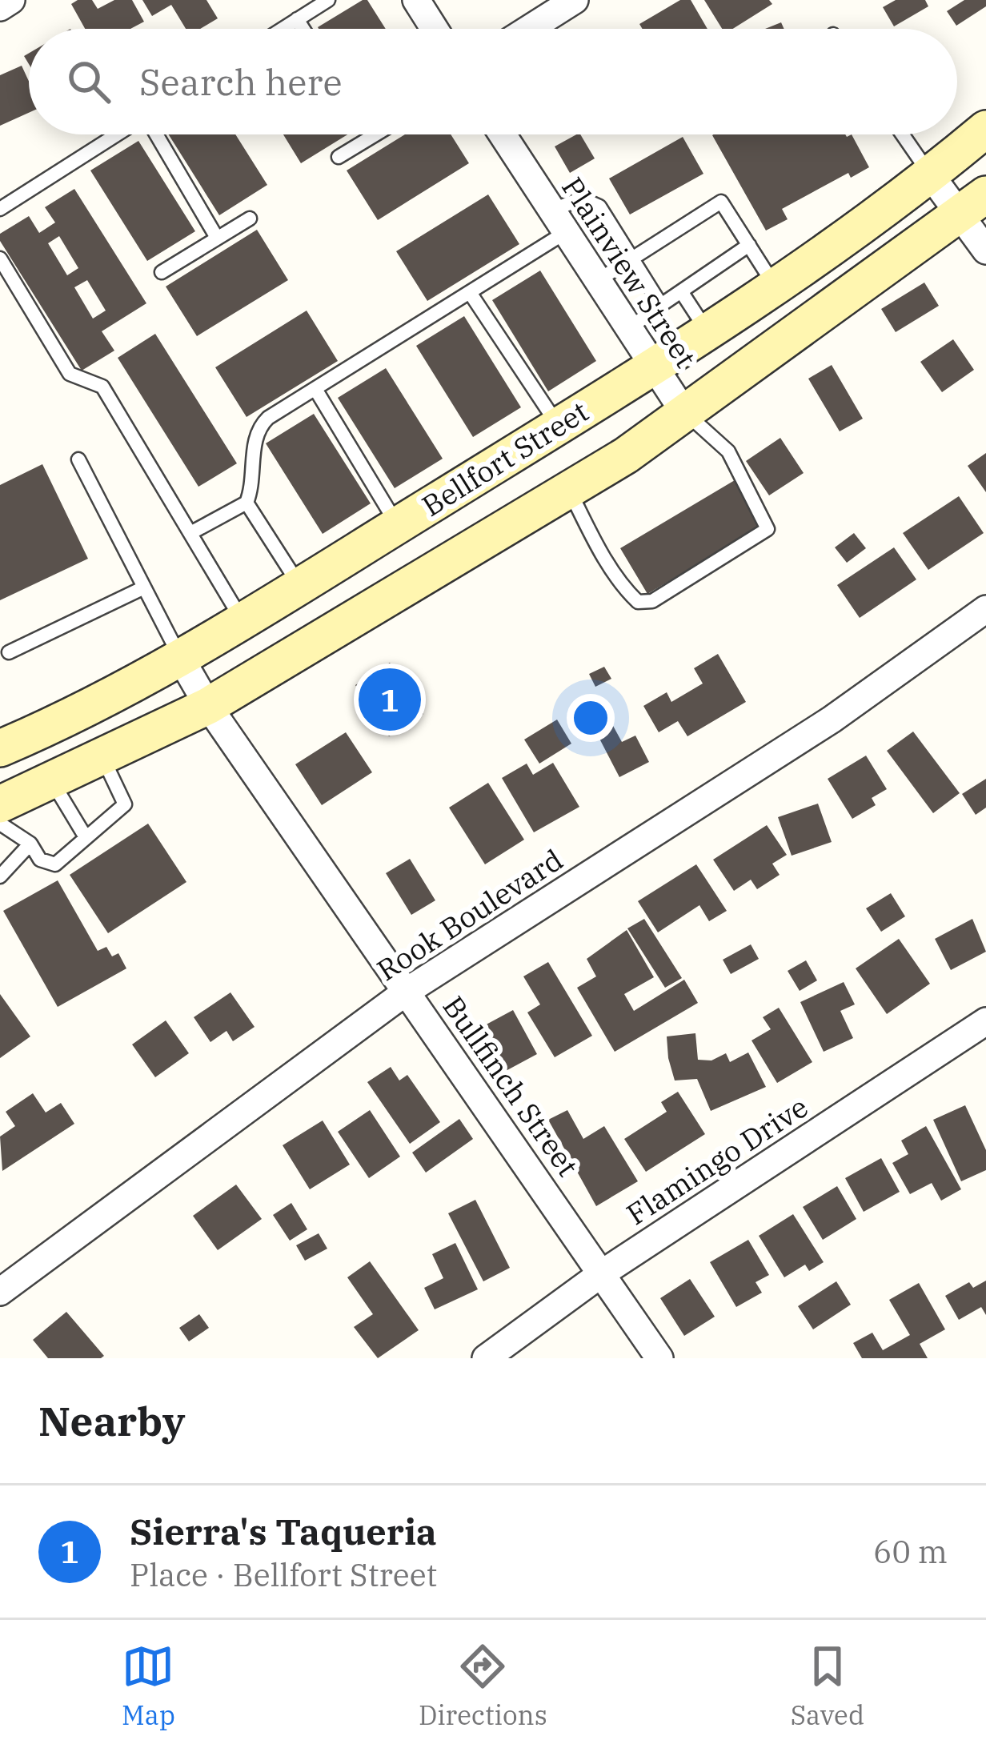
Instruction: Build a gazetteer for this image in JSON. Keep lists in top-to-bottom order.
{
  "streets": {
    "main road": ["Bellfort Street"],
    "street": [
      "Plainview Street",
      "Rook Boulevard",
      "Bullfinch Street",
      "Flamingo Drive"
    ]
  },
  "crossings": [
    ["Plainview Street", "Bellfort Street"],
    ["Bellfort Street", "Bullfinch Street"],
    ["Rook Boulevard", "Bullfinch Street"],
    ["Bullfinch Street", "Flamingo Drive"]
  ],
  "page": {
    "search": "Search here",
    "pins": "1",
    "heading": "Nearby",
    "list": [
      {
        "mark": "1",
        "name": "Sierra's Taqueria",
        "note": "Place · Bellfort Street",
        "value": "60 m"
      }
    ],
    "nav": ["Map", "Directions", "Saved"]
  }
}
